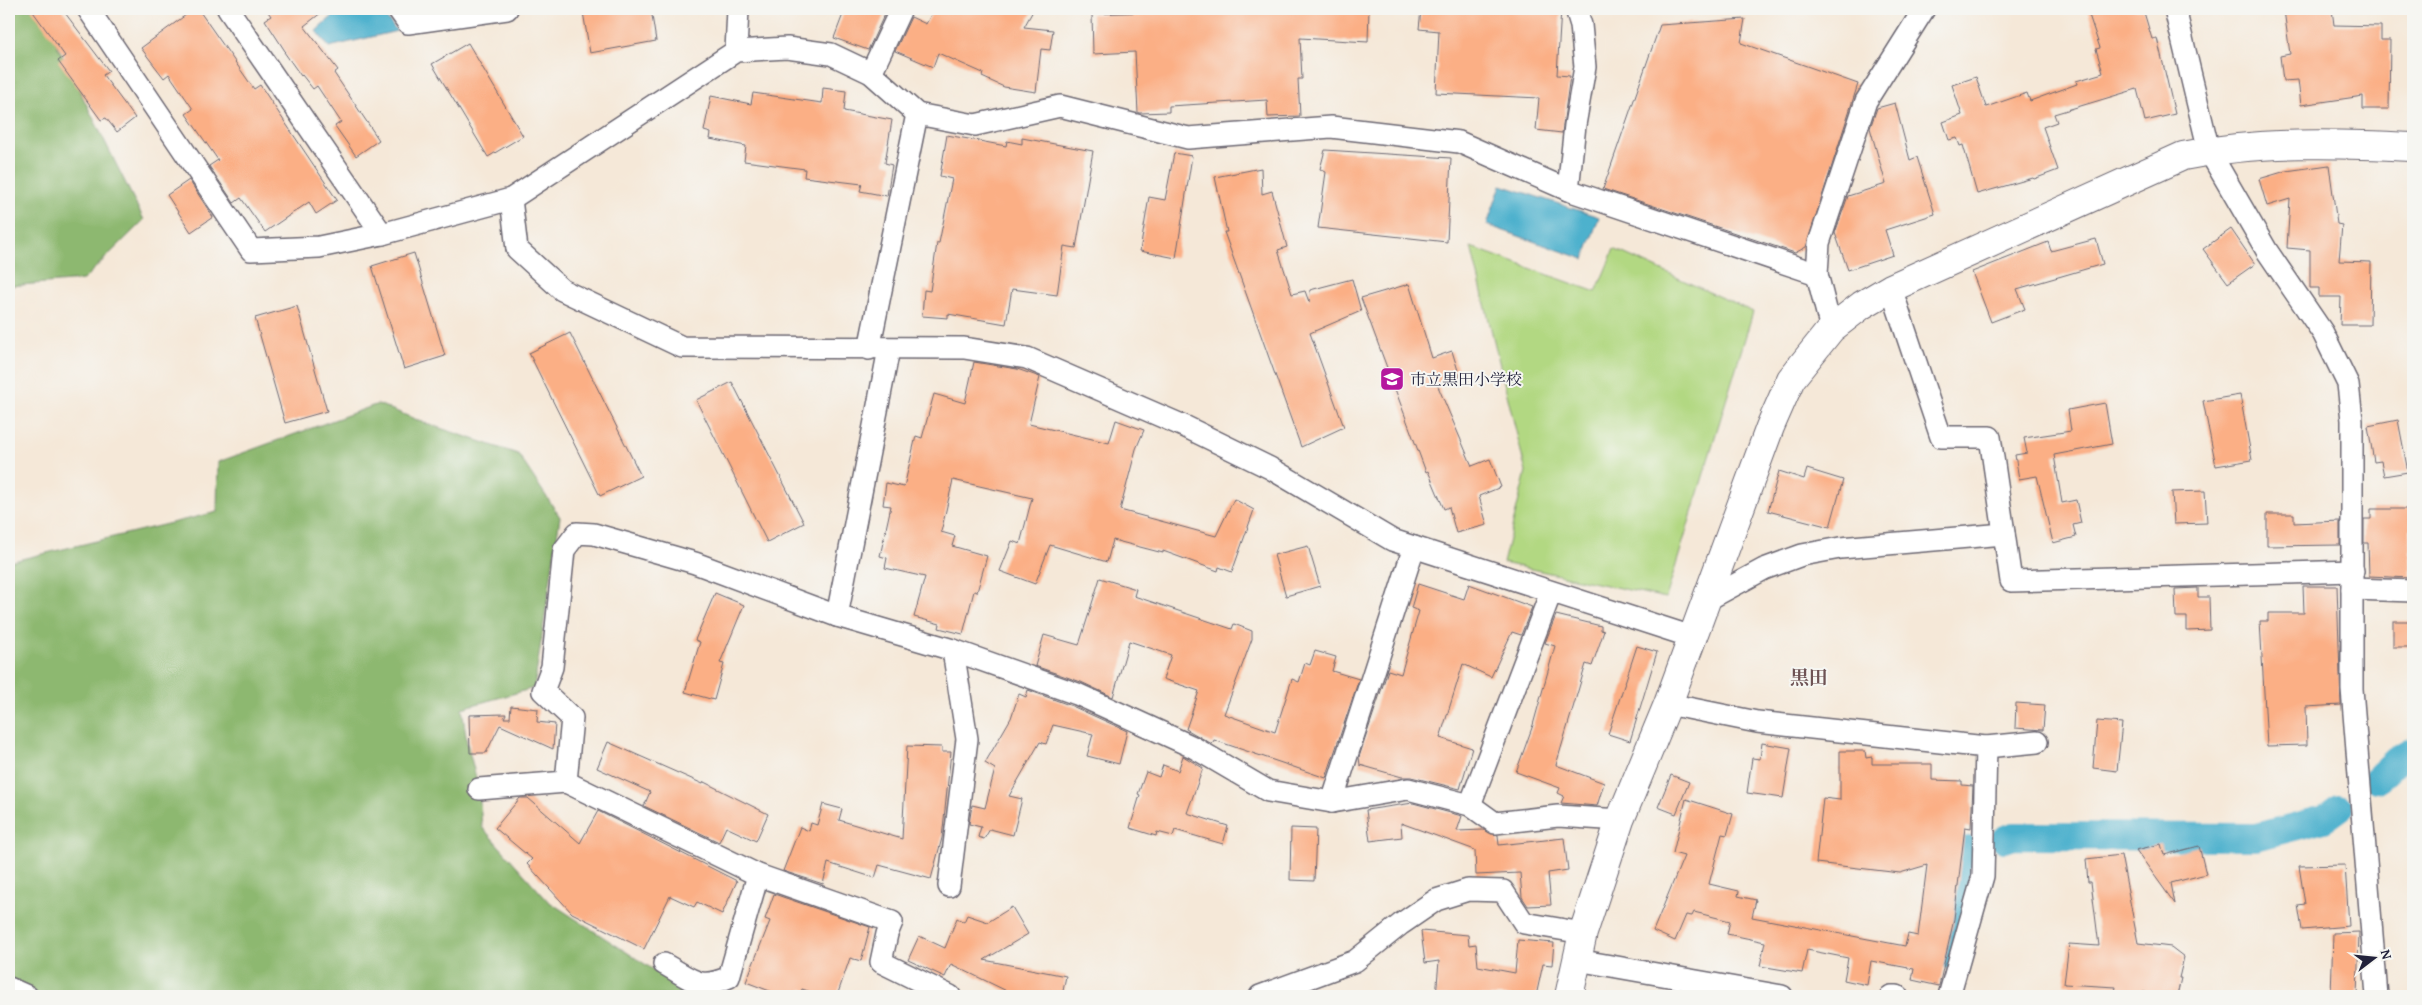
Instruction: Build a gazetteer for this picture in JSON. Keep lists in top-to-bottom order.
{
  "districts": ["黒田"],
  "places": {
    "school or university": ["市立黒田小学校"]
  },
  "north": "right"
}
